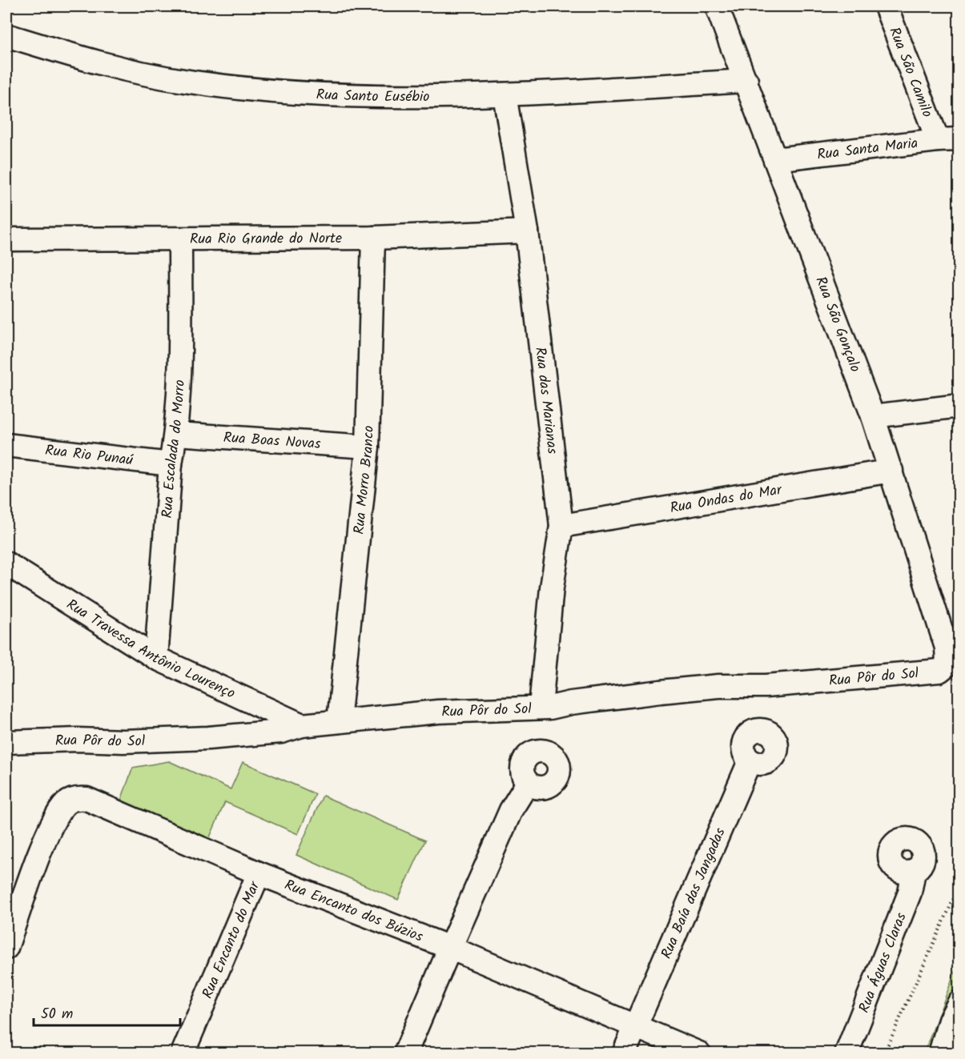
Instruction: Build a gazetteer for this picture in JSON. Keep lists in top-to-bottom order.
{
  "streets": {
    "street": [
      "Rua São Camilo",
      "Rua Santo Eusébio",
      "Rua Santa Maria",
      "Rua Rio Grande do Norte",
      "Rua São Gonçalo",
      "Rua das Marianas",
      "Rua Boas Novas",
      "Rua Escalada do Morro",
      "Rua Rio Punaú",
      "Rua Morro Branco",
      "Rua Ondas do Mar",
      "Rua Travessa Antônio Lourenço",
      "Rua Pôr do Sol",
      "Rua Baía das Jangadas",
      "Rua Encanto dos Búzios",
      "Rua Encanto do Mar",
      "Rua Águas Claras"
    ]
  },
  "crossings": [
    ["Rua São Camilo", "Rua Santa Maria"],
    ["Rua Santo Eusébio", "Rua São Gonçalo"],
    ["Rua Santo Eusébio", "Rua das Marianas"],
    ["Rua Santa Maria", "Rua São Gonçalo"],
    ["Rua Rio Grande do Norte", "Rua das Marianas"],
    ["Rua Rio Grande do Norte", "Rua Escalada do Morro"],
    ["Rua Rio Grande do Norte", "Rua Morro Branco"],
    ["Rua São Gonçalo", "Rua Ondas do Mar"],
    ["Rua São Gonçalo", "Rua Pôr do Sol"],
    ["Rua das Marianas", "Rua Ondas do Mar"],
    ["Rua das Marianas", "Rua Pôr do Sol"],
    ["Rua Boas Novas", "Rua Escalada do Morro"],
    ["Rua Boas Novas", "Rua Morro Branco"],
    ["Rua Escalada do Morro", "Rua Rio Punaú"],
    ["Rua Escalada do Morro", "Rua Travessa Antônio Lourenço"],
    ["Rua Morro Branco", "Rua Pôr do Sol"],
    ["Rua Travessa Antônio Lourenço", "Rua Pôr do Sol"],
    ["Rua Encanto dos Búzios", "Rua Encanto do Mar"]
  ],
  "scale_bar": "50 m"
}
